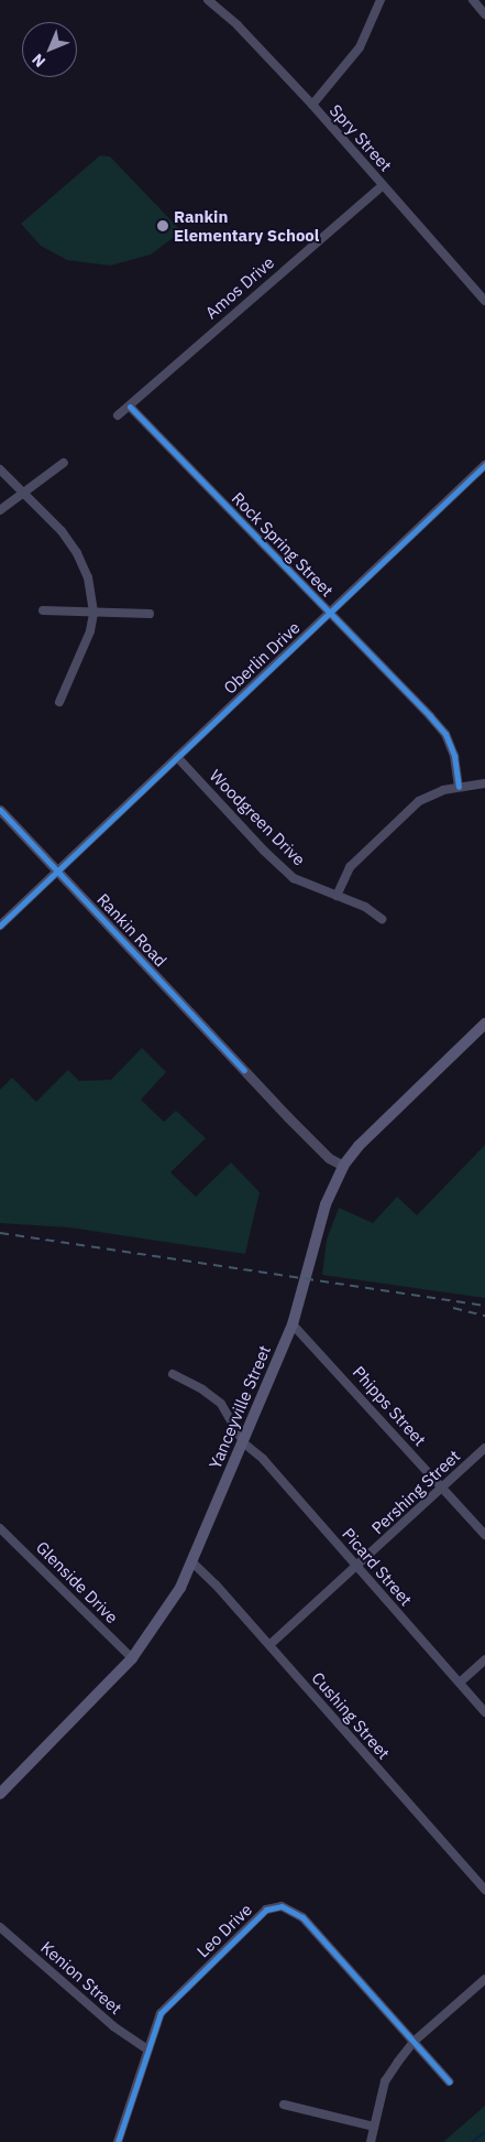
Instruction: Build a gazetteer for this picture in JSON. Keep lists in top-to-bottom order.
{
  "streets": {
    "main road": ["Yanceyville Street"],
    "street": [
      "Spry Street",
      "Amos Drive",
      "Rock Spring Street",
      "Oberlin Drive",
      "Woodgreen Drive",
      "Rankin Road",
      "Phipps Street",
      "Pershing Street",
      "Picard Street",
      "Glenside Drive",
      "Cushing Street",
      "Leo Drive",
      "Kenion Street"
    ]
  },
  "crossings": [
    ["Spry Street", "Amos Drive"],
    ["Amos Drive", "Rock Spring Street"],
    ["Rock Spring Street", "Oberlin Drive"],
    ["Oberlin Drive", "Woodgreen Drive"],
    ["Oberlin Drive", "Rankin Road"],
    ["Rankin Road", "Yanceyville Street"],
    ["Phipps Street", "Yanceyville Street"],
    ["Phipps Street", "Pershing Street"],
    ["Yanceyville Street", "Picard Street"],
    ["Yanceyville Street", "Glenside Drive"],
    ["Yanceyville Street", "Cushing Street"],
    ["Pershing Street", "Picard Street"],
    ["Pershing Street", "Cushing Street"],
    ["Leo Drive", "Kenion Street"]
  ],
  "places": ["Rankin Elementary School"],
  "north": "bottom left"
}
